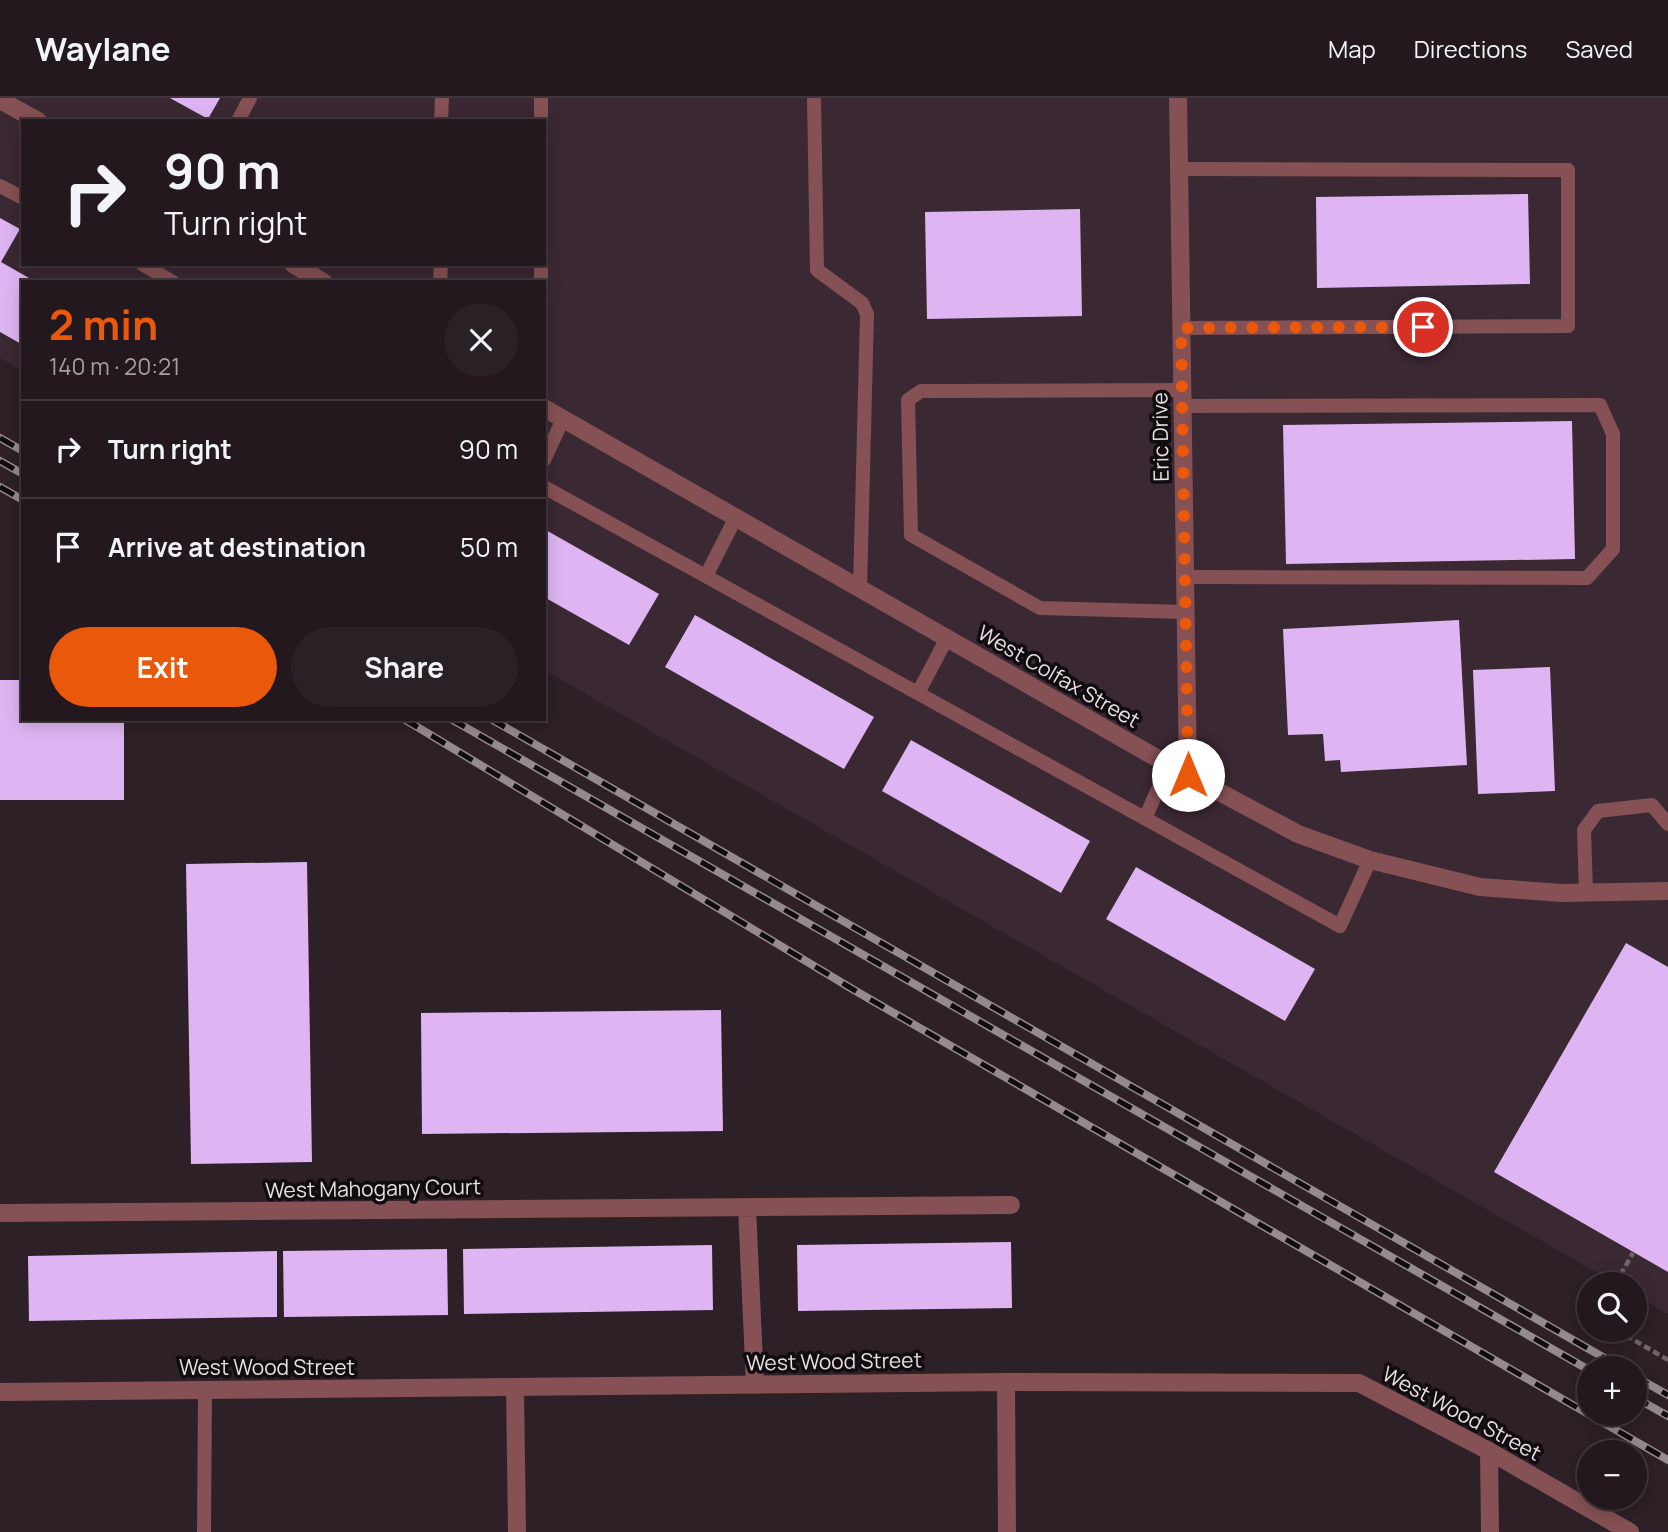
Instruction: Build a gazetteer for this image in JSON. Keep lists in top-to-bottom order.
{
  "streets": {
    "street": [
      "Eric Drive",
      "West Colfax Street",
      "West Mahogany Court",
      "West Wood Street"
    ]
  },
  "crossings": [
    ["Eric Drive", "West Colfax Street"]
  ],
  "page": {
    "header": "Waylane",
    "nav": ["Map", "Directions", "Saved"],
    "turn": ["90 m", "Turn right"],
    "heading": ["2 min", "140 m · 20:21"],
    "list": [
      {
        "name": "Turn right",
        "value": "90 m"
      },
      {
        "name": "Arrive at destination",
        "value": "50 m"
      }
    ],
    "buttons": ["Exit", "Share"],
    "map_buttons": ["+", "−"]
  }
}
